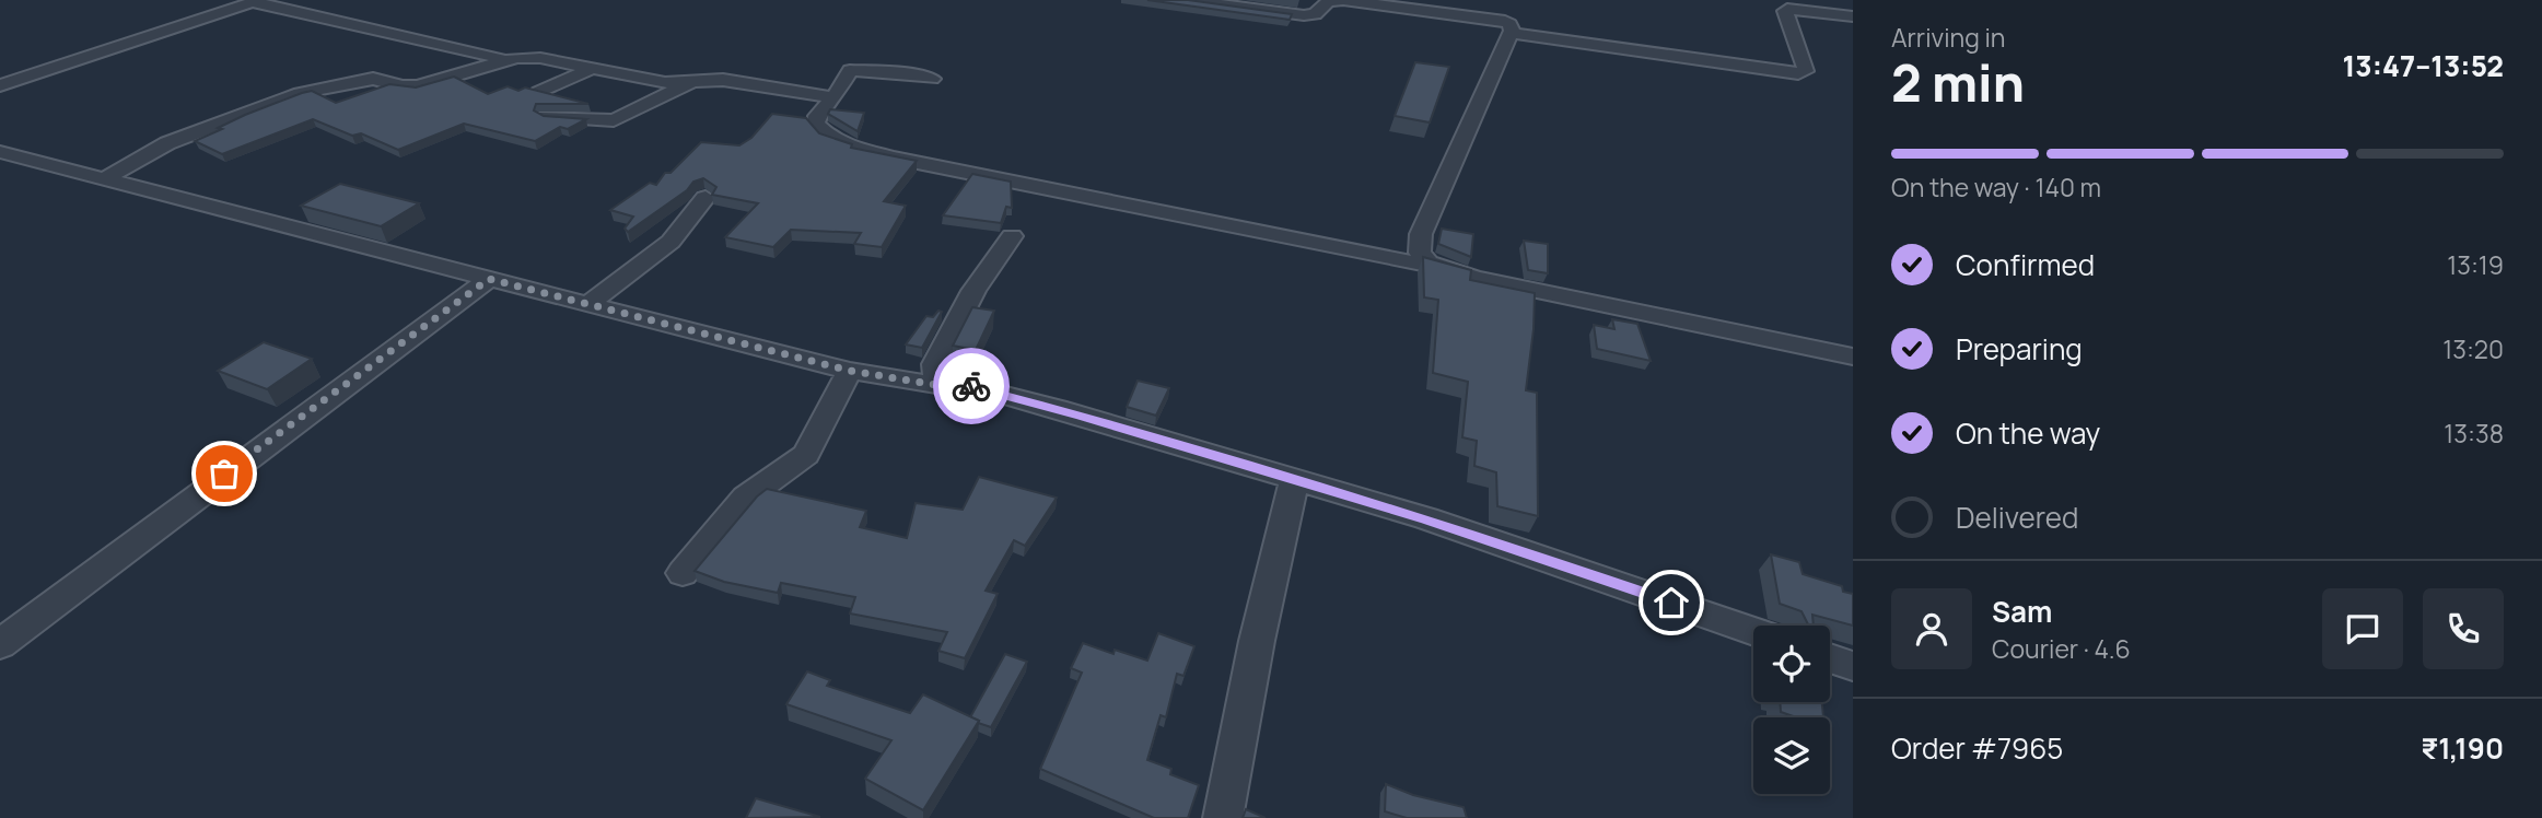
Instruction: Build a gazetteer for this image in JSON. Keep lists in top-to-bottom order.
{
  "page": {
    "heading": ["2 min", "Arriving in", "13:47–13:52"],
    "panel": [
      "Sam",
      "Courier · 4.6",
      "Order #7965",
      "₹1,190"
    ],
    "bar": "On the way · 140 m",
    "list": [
      ["Confirmed", "13:19"],
      ["Preparing", "13:20"],
      ["On the way", "13:38"],
      "Delivered"
    ]
  }
}
